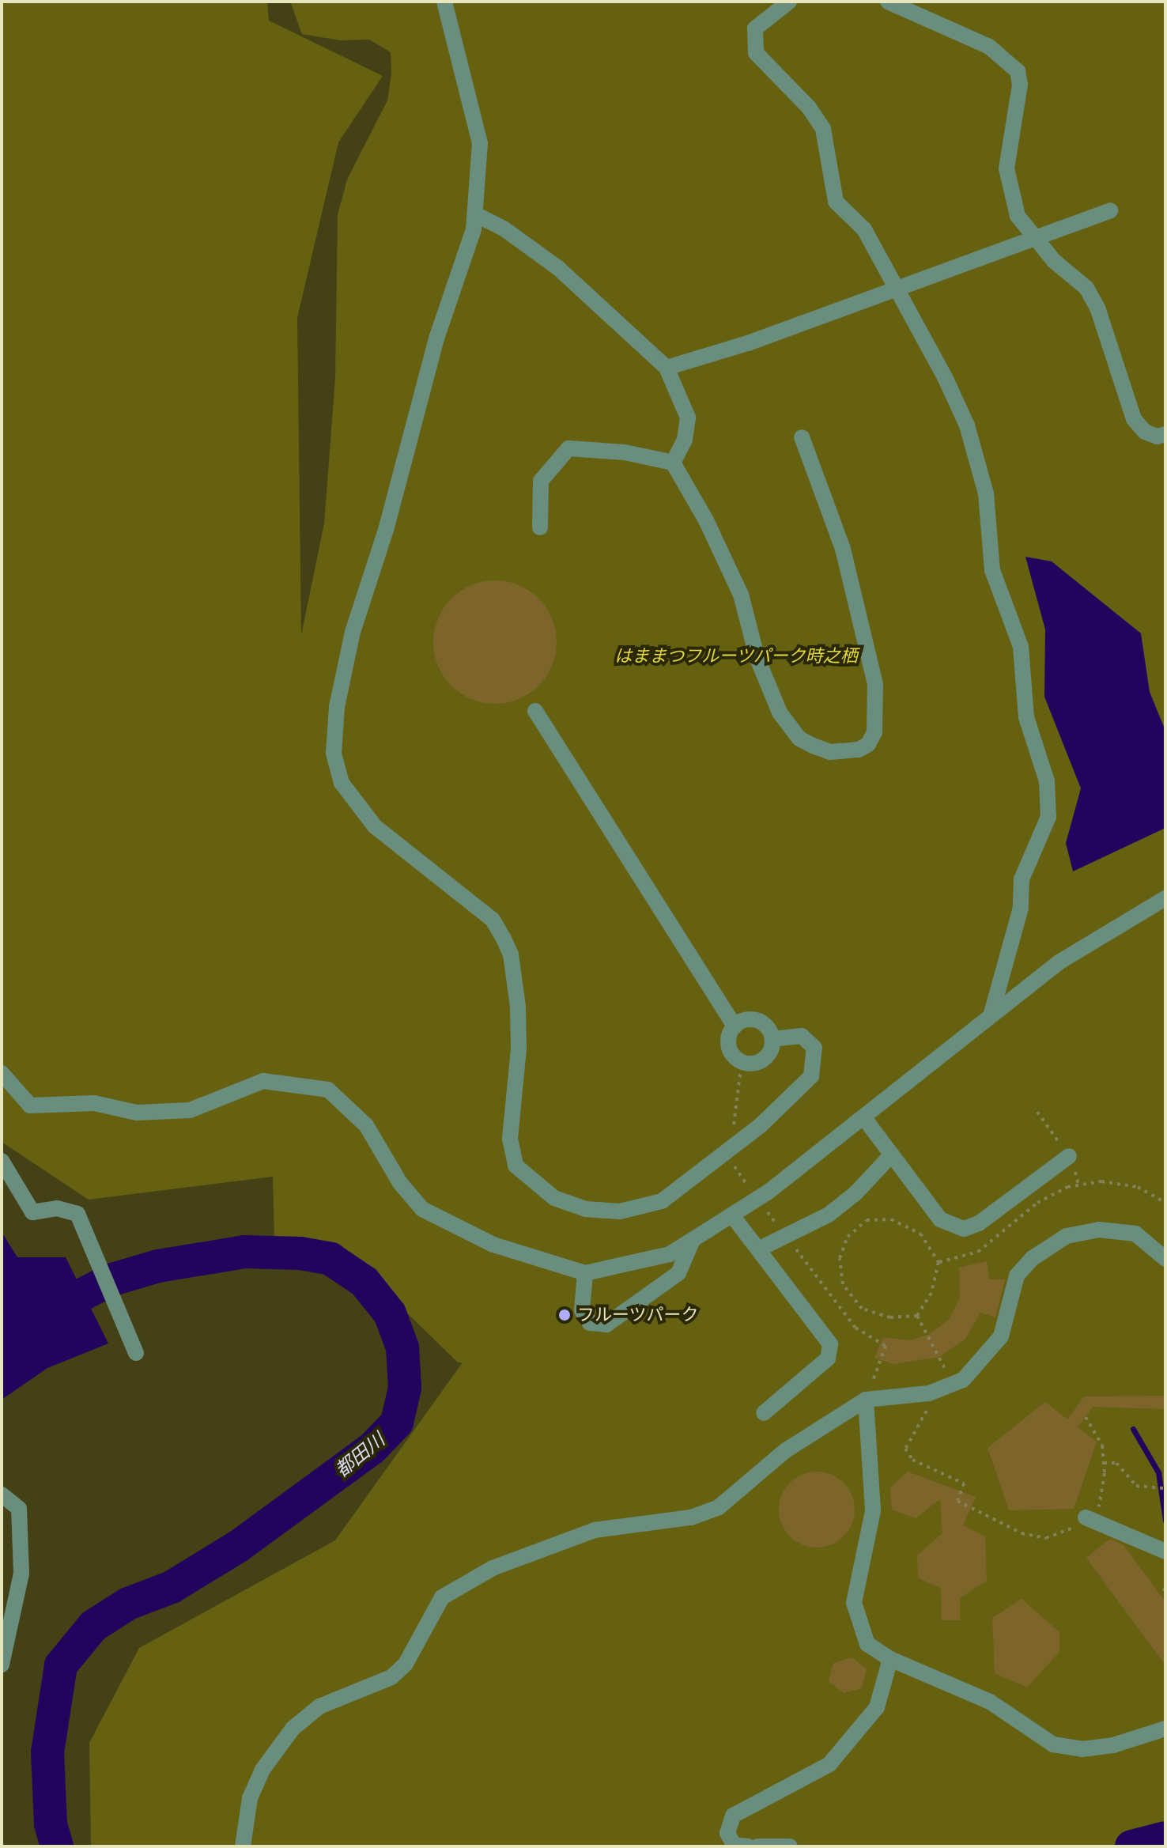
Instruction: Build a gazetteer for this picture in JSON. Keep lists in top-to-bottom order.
{
  "water": ["都田川"],
  "parks": ["はままつフルーツパーク時之栖"],
  "places": ["フルーツパーク"]
}
